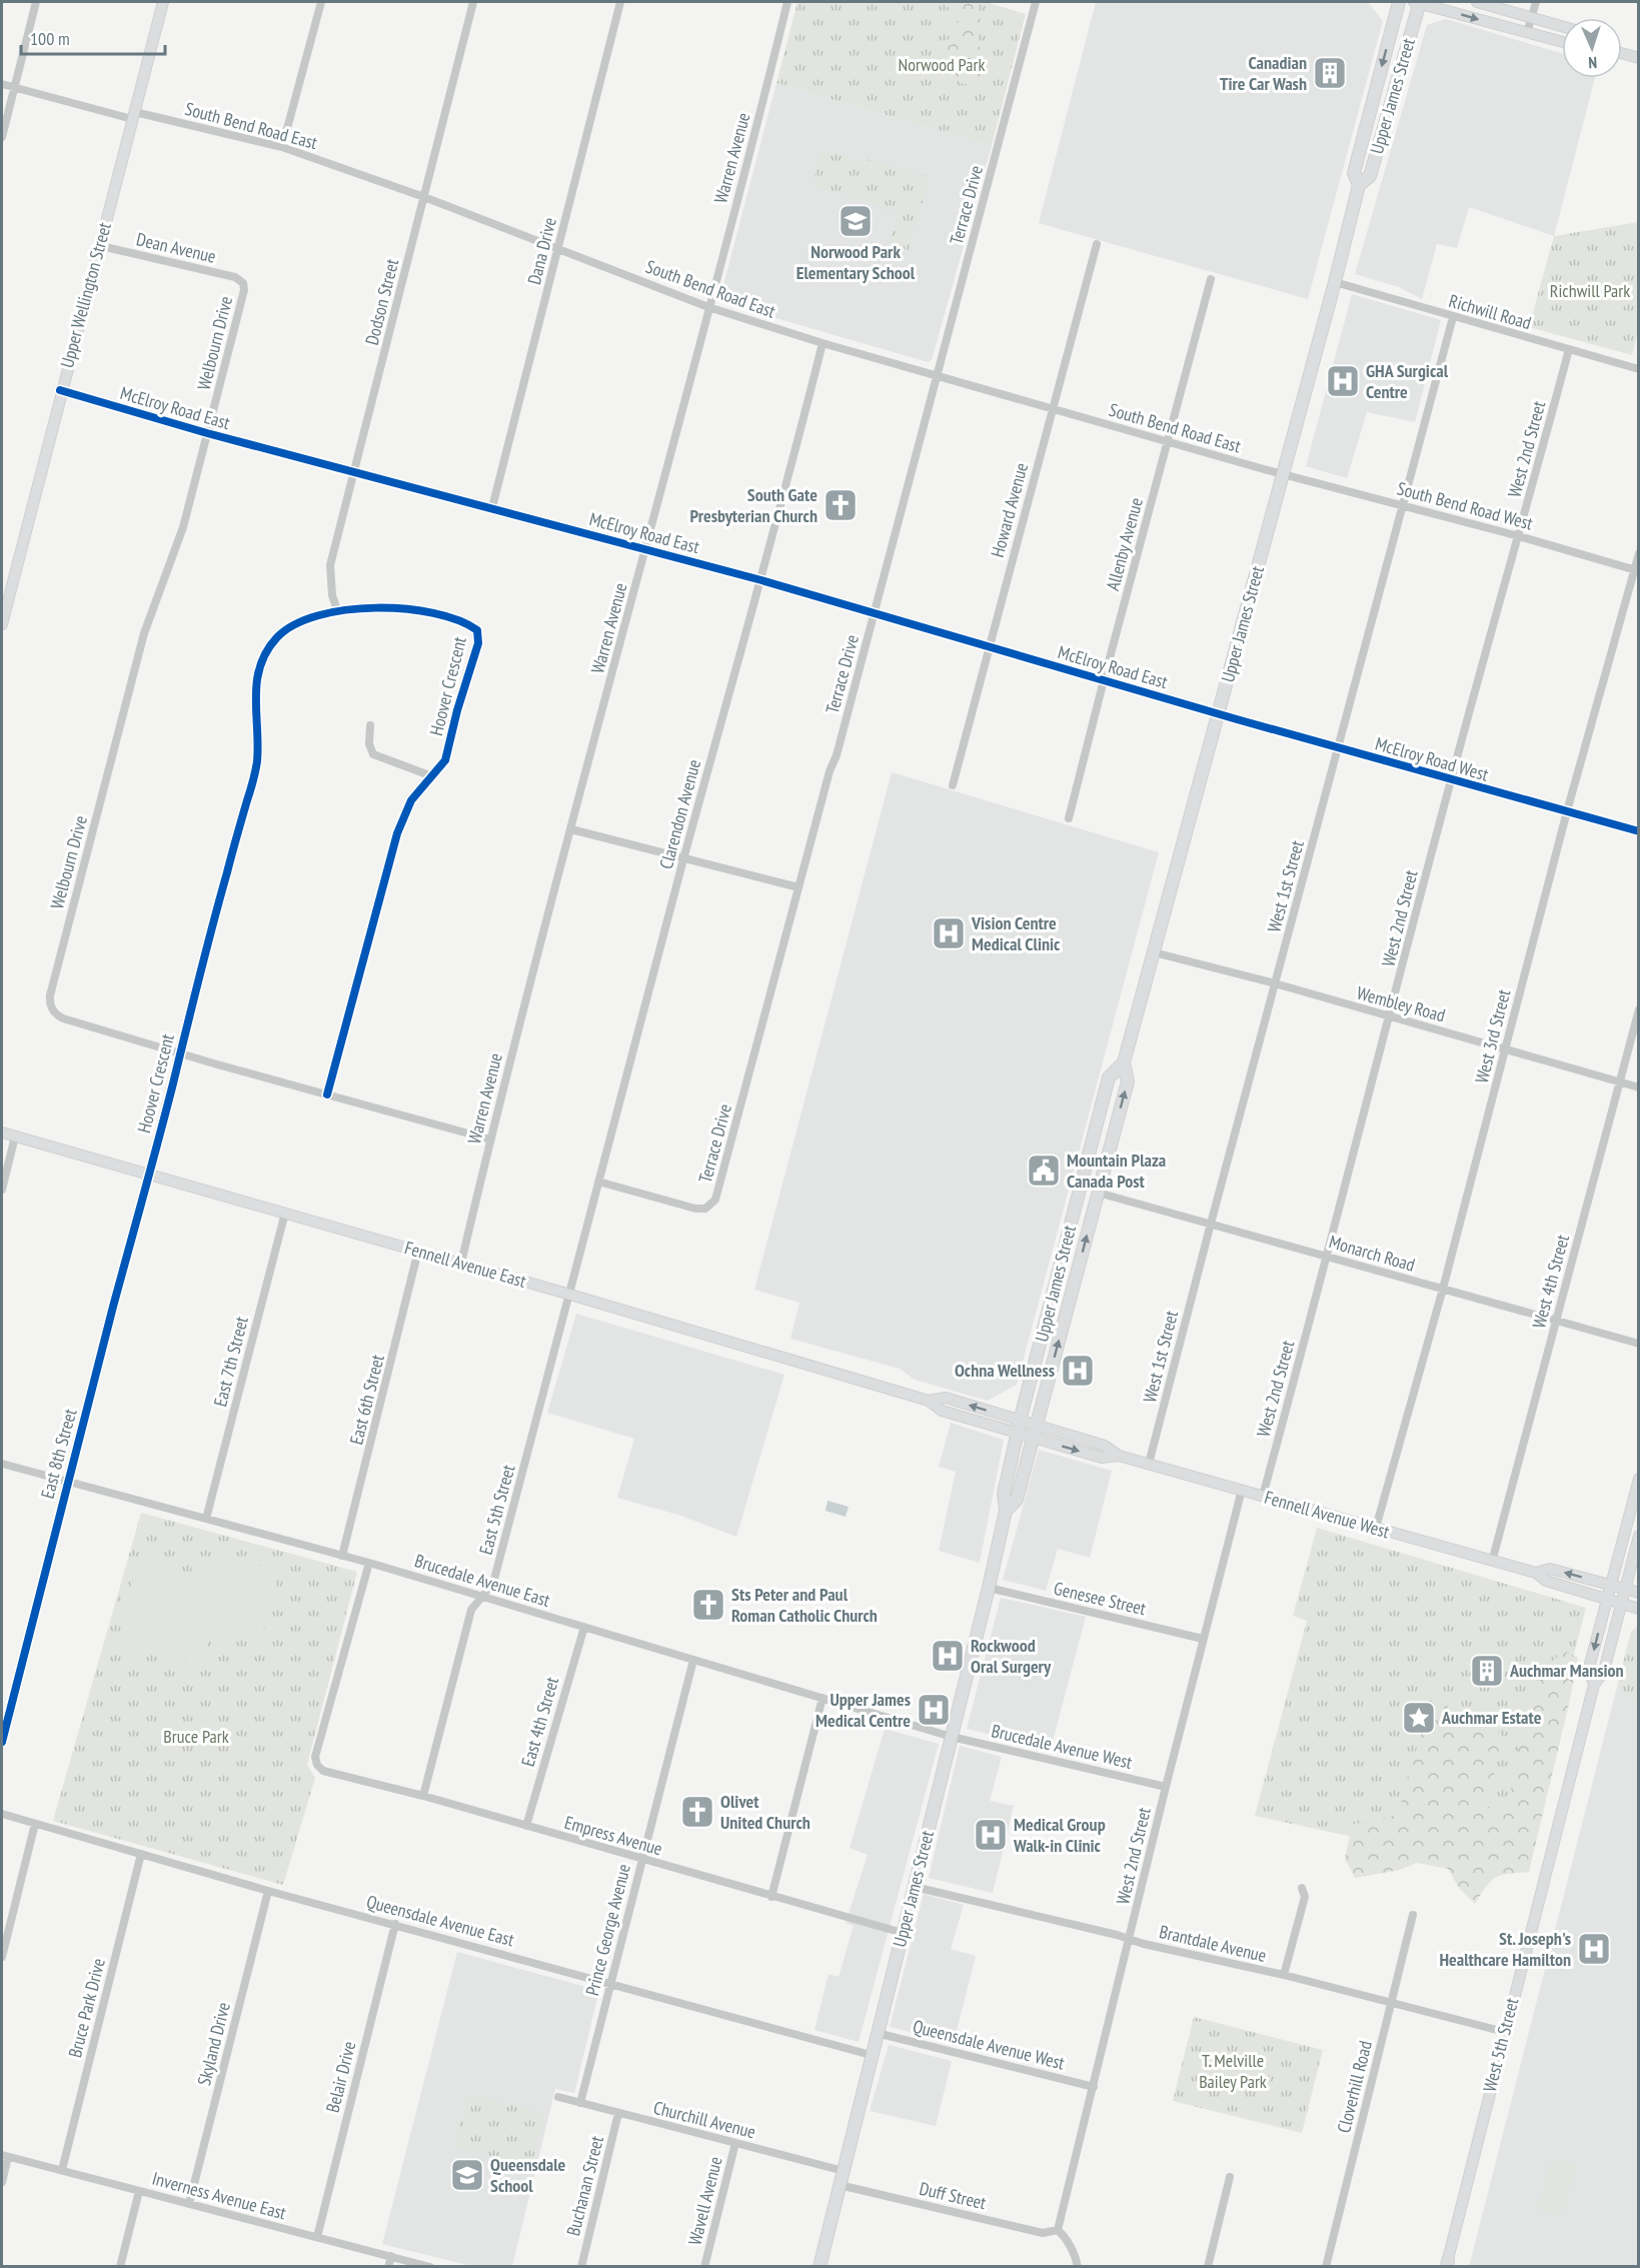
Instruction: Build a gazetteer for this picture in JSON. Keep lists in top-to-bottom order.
{
  "streets": {
    "main road": [
      "Upper James Street",
      "Upper Wellington Street",
      "Fennell Avenue East",
      "Fennell Avenue West",
      "West 5th Street"
    ],
    "street": [
      "South Bend Road East",
      "Warren Avenue",
      "Terrace Drive",
      "Dean Avenue",
      "Dana Drive",
      "Dodson Street",
      "Richwill Road",
      "Welbourn Drive",
      "McElroy Road East",
      "West 2nd Street",
      "South Bend Road West",
      "Howard Avenue",
      "Allenby Avenue",
      "Hoover Crescent",
      "McElroy Road West",
      "Clarendon Avenue",
      "West 1st Street",
      "Wembley Road",
      "West 3rd Street",
      "Monarch Road",
      "West 4th Street",
      "East 7th Street",
      "East 6th Street",
      "East 8th Street",
      "East 5th Street",
      "Brucedale Avenue East",
      "Genesee Street",
      "East 4th Street",
      "Brucedale Avenue West",
      "Empress Avenue",
      "Queensdale Avenue East",
      "Prince George Avenue",
      "Brantdale Avenue",
      "Bruce Park Drive",
      "Skyland Drive",
      "Queensdale Avenue West",
      "Belair Drive",
      "Cloverhill Road",
      "Churchill Avenue",
      "Buchanan Street",
      "Inverness Avenue East",
      "Duff Street",
      "Wavell Avenue"
    ]
  },
  "crossings": [
    ["Upper James Street", "South Bend Road East"],
    ["Upper James Street", "Richwill Road"],
    ["Upper James Street", "McElroy Road East"],
    ["Upper James Street", "South Bend Road West"],
    ["Upper James Street", "McElroy Road West"],
    ["Upper James Street", "Wembley Road"],
    ["Upper James Street", "Monarch Road"],
    ["Upper James Street", "Fennell Avenue East"],
    ["Upper James Street", "Fennell Avenue West"],
    ["Upper James Street", "Brucedale Avenue East"],
    ["Upper James Street", "Genesee Street"],
    ["Upper James Street", "Brucedale Avenue West"],
    ["Upper James Street", "Empress Avenue"],
    ["Upper James Street", "Queensdale Avenue East"],
    ["Upper James Street", "Brantdale Avenue"],
    ["Upper James Street", "Queensdale Avenue West"],
    ["Upper James Street", "Churchill Avenue"],
    ["Upper James Street", "Duff Street"],
    ["South Bend Road East", "Warren Avenue"],
    ["South Bend Road East", "Terrace Drive"],
    ["South Bend Road East", "Dana Drive"],
    ["South Bend Road East", "Upper Wellington Street"],
    ["South Bend Road East", "Dodson Street"],
    ["South Bend Road East", "South Bend Road West"],
    ["South Bend Road East", "Howard Avenue"],
    ["South Bend Road East", "Allenby Avenue"],
    ["South Bend Road East", "Clarendon Avenue"],
    ["Warren Avenue", "Welbourn Drive"],
    ["Warren Avenue", "McElroy Road East"],
    ["Warren Avenue", "Fennell Avenue East"],
    ["Terrace Drive", "McElroy Road East"],
    ["Terrace Drive", "Clarendon Avenue"],
    ["Dean Avenue", "Upper Wellington Street"],
    ["Dean Avenue", "Welbourn Drive"],
    ["Dana Drive", "McElroy Road East"],
    ["Upper Wellington Street", "McElroy Road East"],
    ["Dodson Street", "McElroy Road East"],
    ["Dodson Street", "Hoover Crescent"],
    ["Richwill Road", "West 2nd Street"],
    ["Richwill Road", "West 1st Street"],
    ["Welbourn Drive", "McElroy Road East"],
    ["Welbourn Drive", "Hoover Crescent"],
    ["McElroy Road East", "Howard Avenue"],
    ["McElroy Road East", "Allenby Avenue"],
    ["McElroy Road East", "McElroy Road West"],
    ["McElroy Road East", "Clarendon Avenue"],
    ["West 2nd Street", "South Bend Road West"],
    ["West 2nd Street", "McElroy Road West"],
    ["West 2nd Street", "Wembley Road"],
    ["West 2nd Street", "Monarch Road"],
    ["West 2nd Street", "Fennell Avenue West"],
    ["West 2nd Street", "Genesee Street"],
    ["West 2nd Street", "Brucedale Avenue West"],
    ["West 2nd Street", "Brantdale Avenue"],
    ["West 2nd Street", "Queensdale Avenue West"],
    ["West 2nd Street", "Duff Street"],
    ["South Bend Road West", "West 1st Street"],
    ["South Bend Road West", "West 3rd Street"],
    ["Hoover Crescent", "Fennell Avenue East"],
    ["Hoover Crescent", "East 8th Street"],
    ["McElroy Road West", "West 1st Street"],
    ["McElroy Road West", "West 3rd Street"],
    ["Clarendon Avenue", "Fennell Avenue East"],
    ["Clarendon Avenue", "East 5th Street"],
    ["West 1st Street", "Wembley Road"],
    ["West 1st Street", "Monarch Road"],
    ["West 1st Street", "Fennell Avenue West"],
    ["Wembley Road", "West 3rd Street"],
    ["Wembley Road", "West 4th Street"],
    ["West 3rd Street", "Monarch Road"],
    ["West 3rd Street", "Fennell Avenue West"],
    ["Monarch Road", "West 4th Street"],
    ["Fennell Avenue East", "East 7th Street"],
    ["Fennell Avenue East", "East 6th Street"],
    ["Fennell Avenue East", "East 8th Street"],
    ["Fennell Avenue East", "East 5th Street"],
    ["Fennell Avenue East", "Fennell Avenue West"],
    ["West 4th Street", "Fennell Avenue West"],
    ["East 7th Street", "Brucedale Avenue East"],
    ["East 6th Street", "Brucedale Avenue East"],
    ["East 8th Street", "Brucedale Avenue East"],
    ["East 5th Street", "Brucedale Avenue East"],
    ["East 5th Street", "Empress Avenue"],
    ["Fennell Avenue West", "West 5th Street"],
    ["Brucedale Avenue East", "East 4th Street"],
    ["Brucedale Avenue East", "Brucedale Avenue West"],
    ["Brucedale Avenue East", "Empress Avenue"],
    ["Brucedale Avenue East", "Prince George Avenue"],
    ["East 4th Street", "Empress Avenue"],
    ["Empress Avenue", "Prince George Avenue"],
    ["Queensdale Avenue East", "Prince George Avenue"],
    ["Queensdale Avenue East", "Bruce Park Drive"],
    ["Queensdale Avenue East", "Skyland Drive"],
    ["Queensdale Avenue East", "Belair Drive"],
    ["Prince George Avenue", "Churchill Avenue"],
    ["Brantdale Avenue", "West 5th Street"],
    ["Brantdale Avenue", "Cloverhill Road"],
    ["Bruce Park Drive", "Inverness Avenue East"],
    ["Skyland Drive", "Inverness Avenue East"],
    ["Belair Drive", "Inverness Avenue East"],
    ["Churchill Avenue", "Buchanan Street"],
    ["Churchill Avenue", "Wavell Avenue"]
  ],
  "parks": [
    "Norwood Park",
    "Richwill Park",
    "Bruce Park",
    "T. Melville Bailey Park"
  ],
  "places": {
    "building": ["Canadian Tire Car Wash", "Auchmar Mansion"],
    "school or university": ["Norwood Park Elementary School", "Queensdale School"],
    "hospital": [
      "GHA Surgical Centre",
      "Vision Centre Medical Clinic",
      "Ochna Wellness",
      "Rockwood Oral Surgery",
      "Upper James Medical Centre",
      "Medical Group Walk-in Clinic",
      "St. Joseph's Healthcare Hamilton"
    ],
    "church": ["South Gate Presbyterian Church", "Sts Peter and Paul Roman Catholic Church", "Olivet United Church"],
    "public building": ["Mountain Plaza Canada Post"],
    "place": ["Auchmar Estate"]
  },
  "scale_bar": "100 m",
  "north": "bottom"
}
